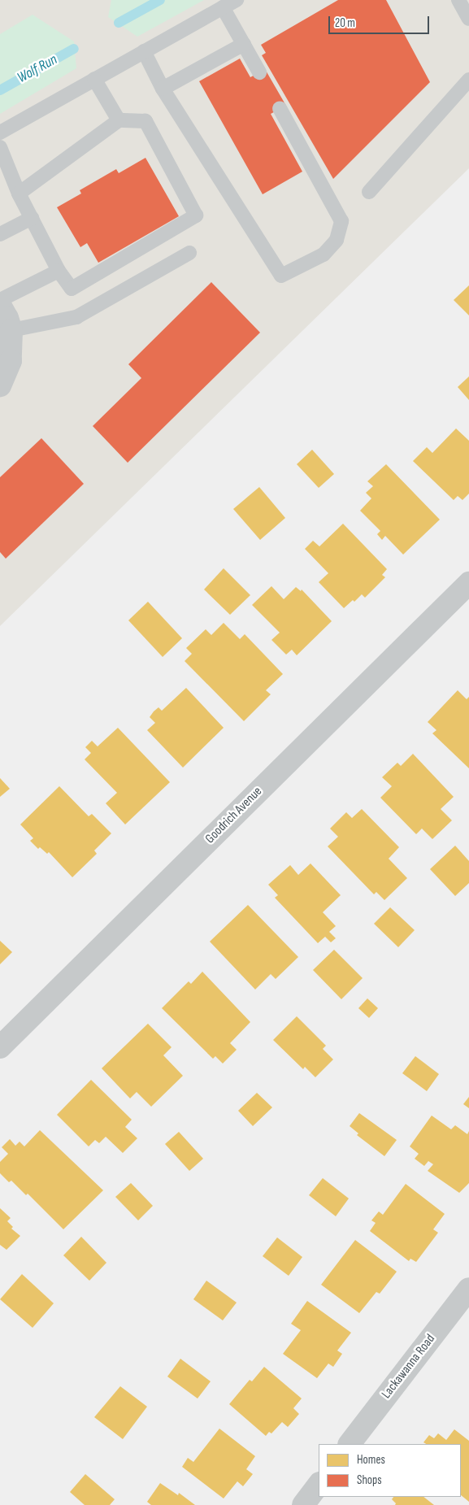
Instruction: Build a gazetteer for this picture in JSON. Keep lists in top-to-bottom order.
{
  "streets": {
    "street": ["Goodrich Avenue", "Lackawanna Road"]
  },
  "water": ["Wolf Run"],
  "legend": ["Homes", "Shops"],
  "scale_bar": "20 m"
}
